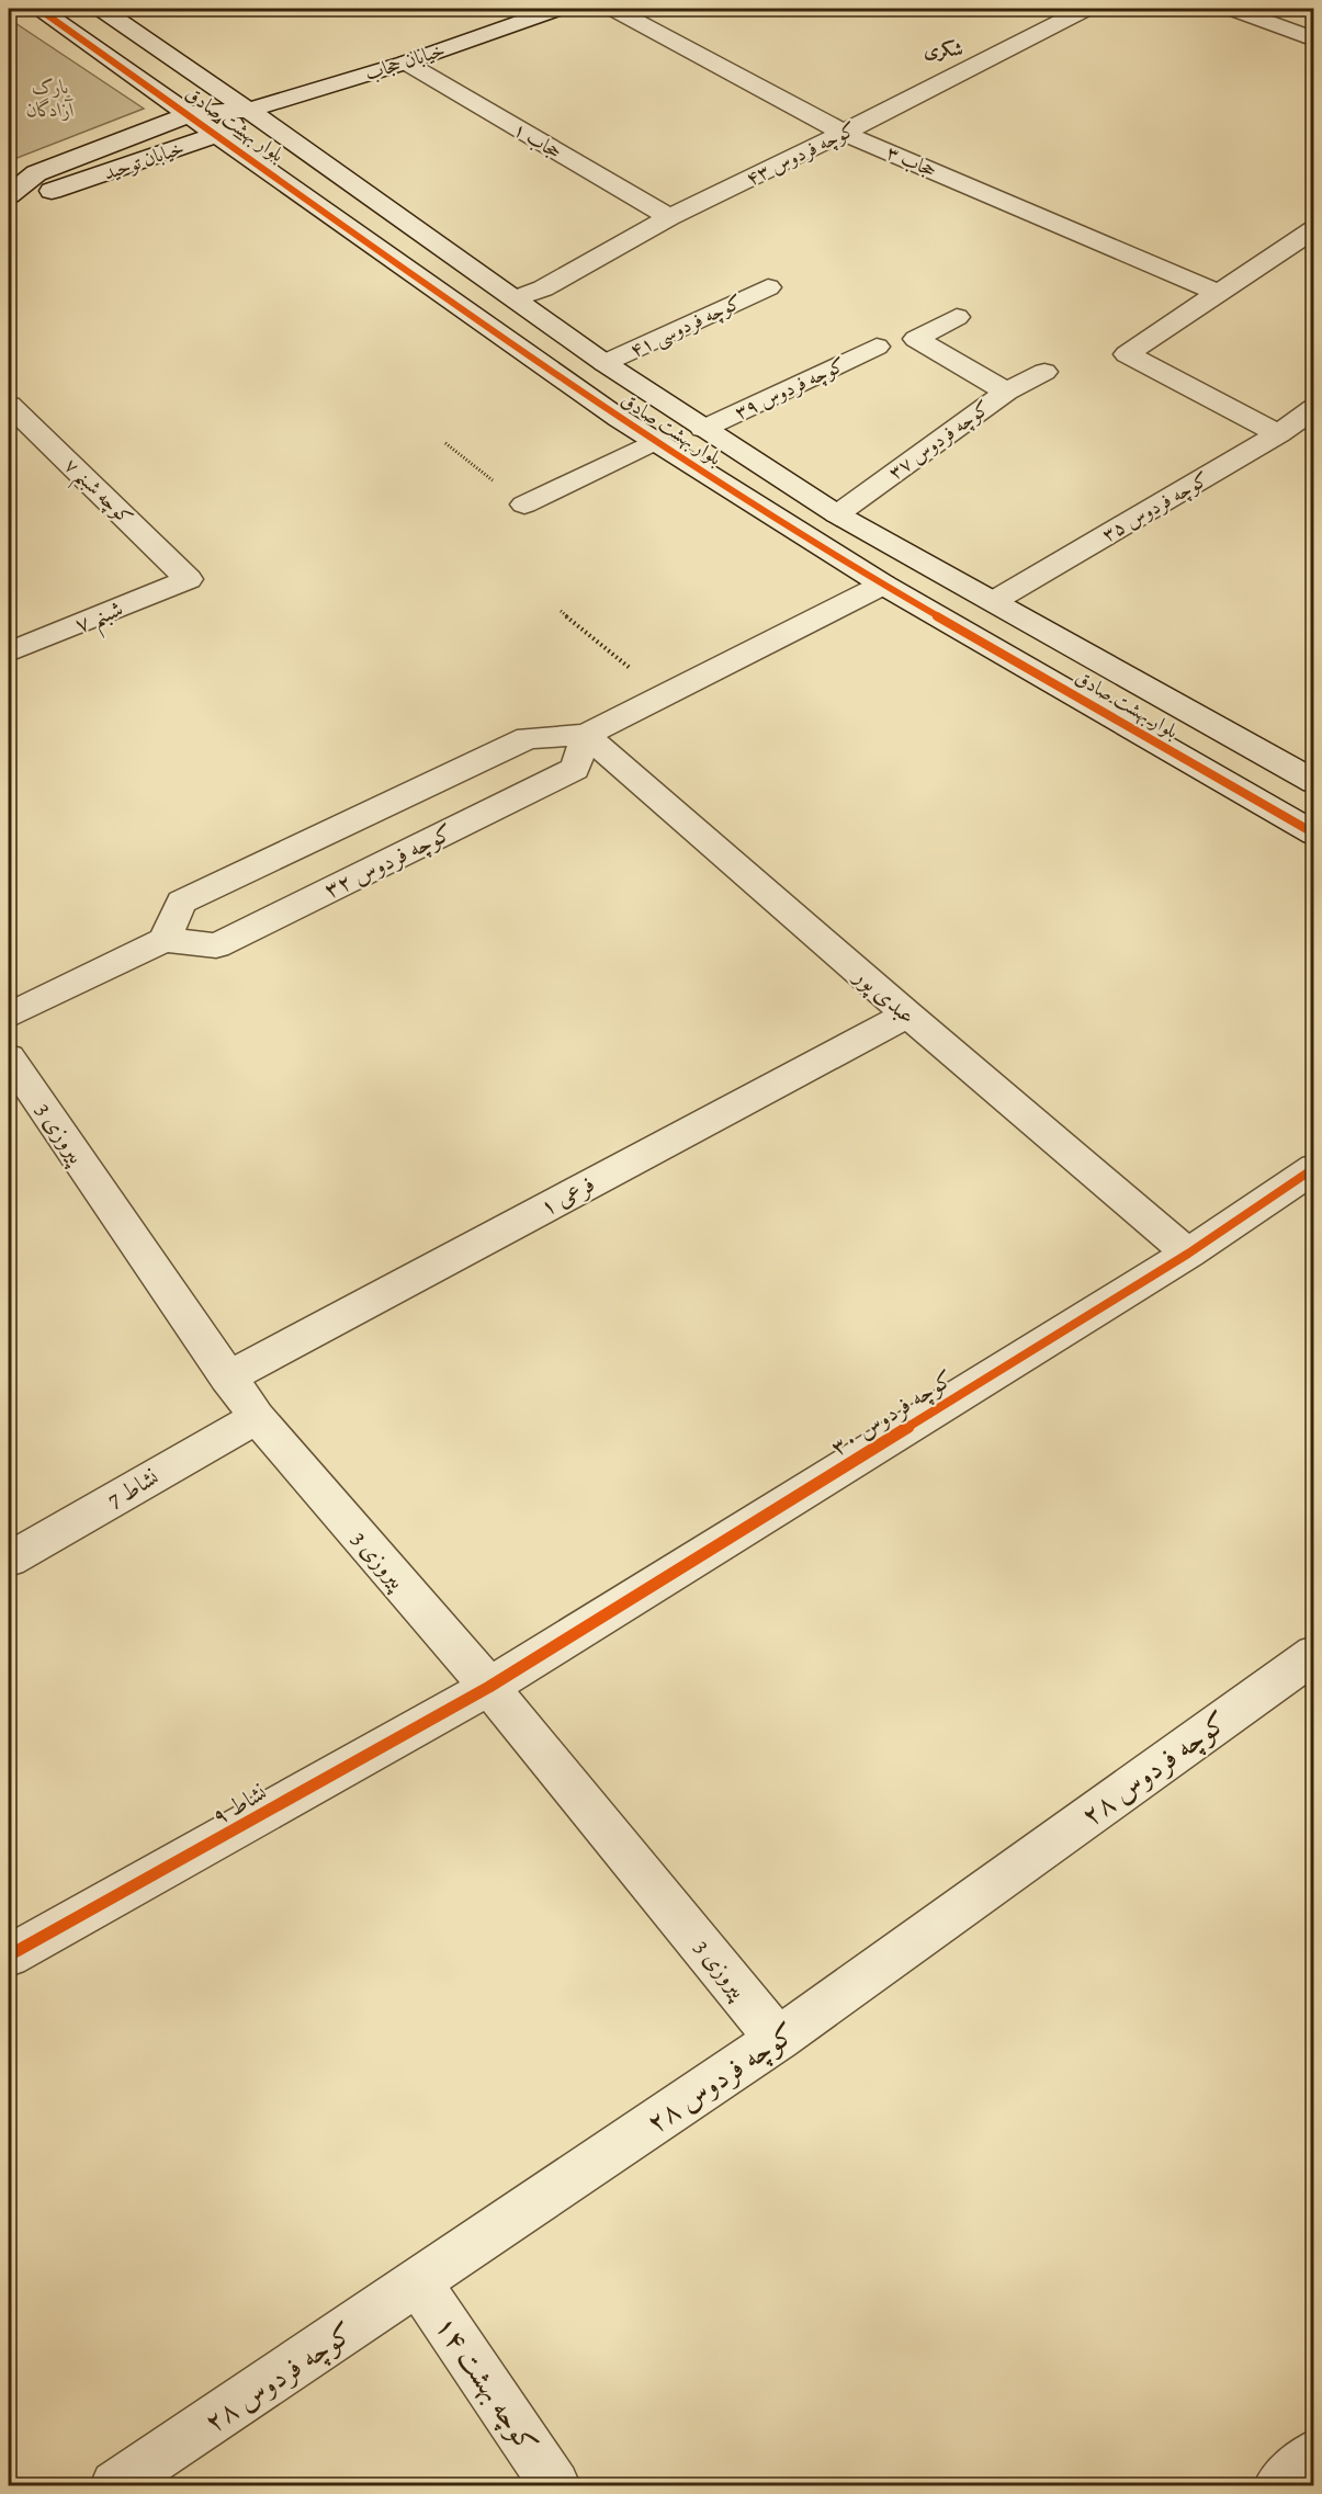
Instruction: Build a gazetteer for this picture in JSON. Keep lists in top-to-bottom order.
{
  "streets": {
    "street": [
      "خیابان حجاب",
      "بلوار بهشت صادق",
      "حجاب ۱",
      "کوچه فردوس ۴۳",
      "خیابان توحید",
      "حجاب ۳",
      "کوچه فردوسی ۴۱",
      "کوچه فردوس ۳۹",
      "کوچه فردوس ۳۷",
      "کوچه شبنم ۷",
      "کوچه فردوس ۳۵",
      "شبنم ۷",
      "کوچه فردوس ۳۲",
      "عبدی پور",
      "پیروزی 3",
      "فرعی ۱",
      "کوچه فردوس ۳۰",
      "نشاط 7",
      "کوچه فردوس ۲۸",
      "نشاط ۹",
      "کوچه بهشت ۱۴"
    ]
  },
  "crossings": [
    ["خیابان حجاب", "بلوار بهشت صادق"],
    ["خیابان حجاب", "حجاب ۱"],
    ["خیابان حجاب", "خیابان توحید"],
    ["بلوار بهشت صادق", "کوچه فردوس ۴۳"],
    ["بلوار بهشت صادق", "خیابان توحید"],
    ["بلوار بهشت صادق", "کوچه فردوسی ۴۱"],
    ["بلوار بهشت صادق", "کوچه فردوس ۳۹"],
    ["بلوار بهشت صادق", "کوچه فردوس ۳۷"],
    ["بلوار بهشت صادق", "کوچه فردوس ۳۵"],
    ["حجاب ۱", "کوچه فردوس ۴۳"],
    ["کوچه فردوس ۴۳", "حجاب ۳"],
    ["کوچه شبنم ۷", "شبنم ۷"],
    ["کوچه فردوس ۳۲", "عبدی پور"],
    ["عبدی پور", "فرعی ۱"],
    ["عبدی پور", "کوچه فردوس ۳۰"],
    ["پیروزی 3", "فرعی ۱"],
    ["پیروزی 3", "کوچه فردوس ۳۰"],
    ["پیروزی 3", "نشاط 7"],
    ["پیروزی 3", "کوچه فردوس ۲۸"],
    ["پیروزی 3", "نشاط ۹"],
    ["کوچه فردوس ۳۰", "نشاط ۹"],
    ["کوچه فردوس ۲۸", "کوچه بهشت ۱۴"]
  ],
  "districts": ["شکری"],
  "parks": ["پارک آزادگان"]
}
